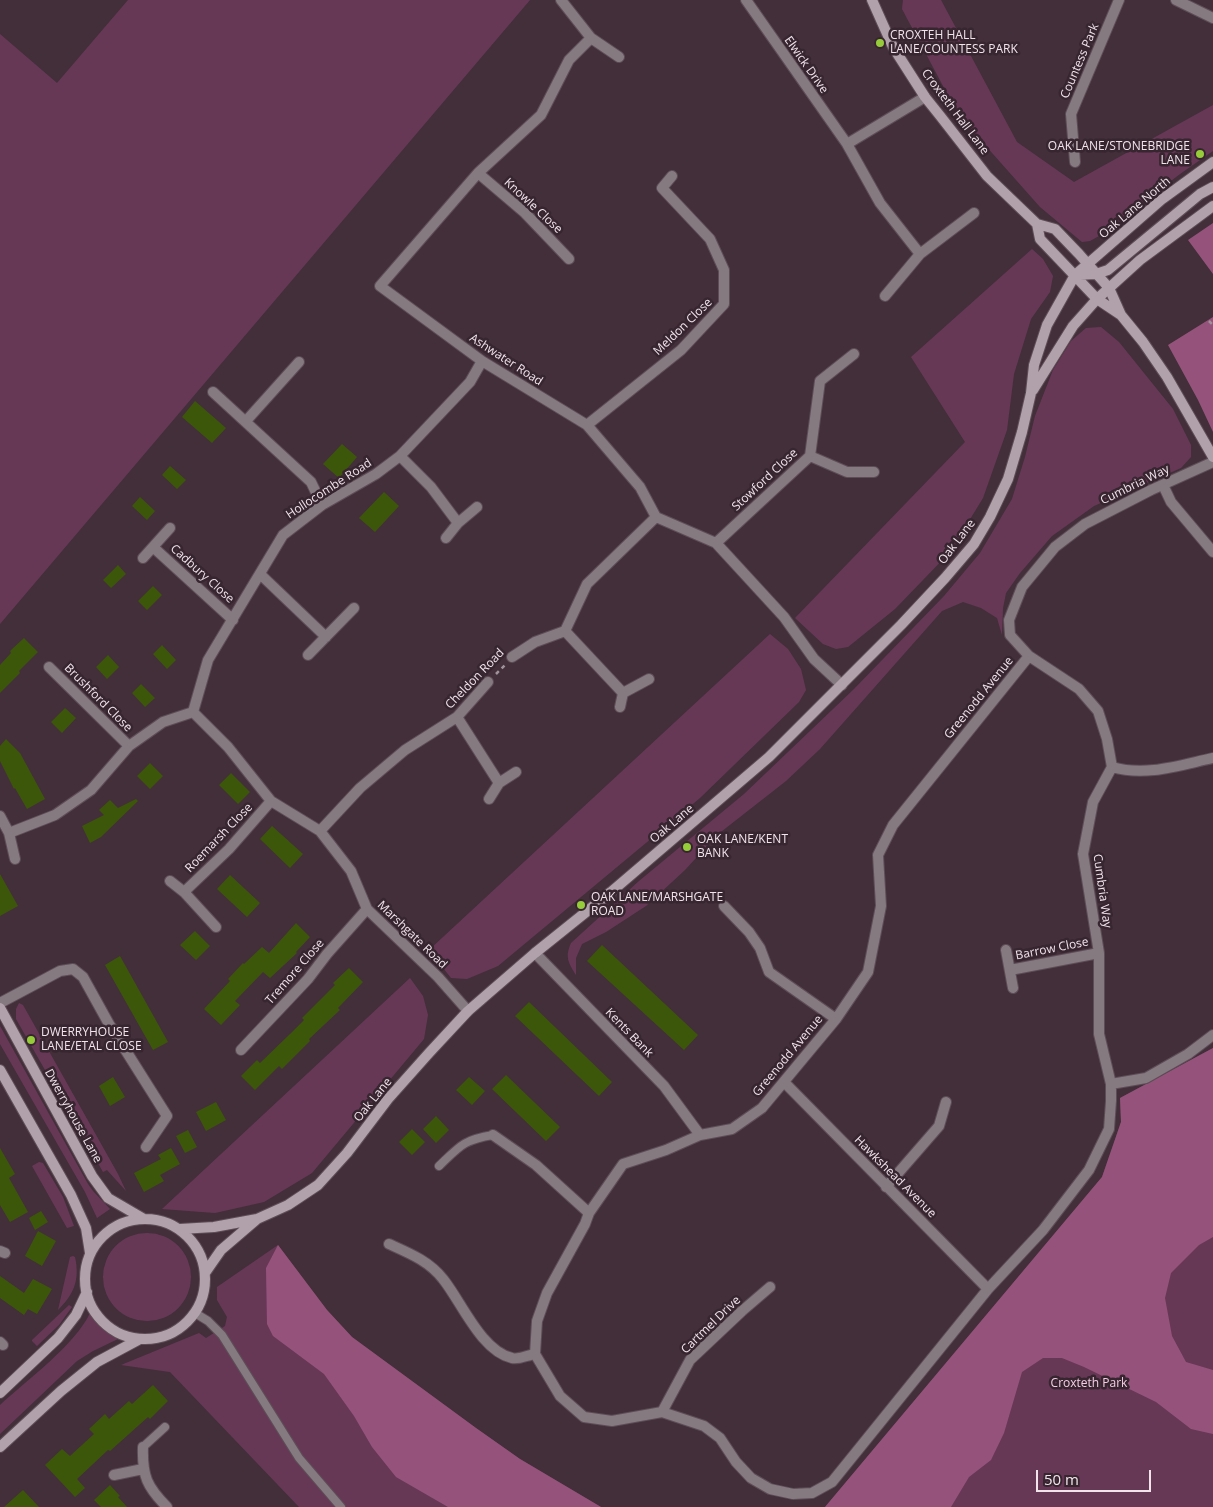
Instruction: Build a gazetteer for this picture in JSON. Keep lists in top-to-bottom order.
{
  "streets": {
    "street": [
      "Countess Park",
      "Elwick Drive",
      "Croxteth Hall Lane",
      "Knowle Close",
      "Oak Lane North",
      "Meldon Close",
      "Ashwater Road",
      "Stowford Close",
      "Cumbria Way",
      "Hollocombe Road",
      "Oak Lane",
      "Cadbury Close",
      "Cheldon Road",
      "Brushford Close",
      "Greenodd Avenue",
      "Roemarsh Close",
      "Marshgate Road",
      "Barrow Close",
      "Tremore Close",
      "Kents Bank",
      "Dwerryhouse Lane",
      "Hawkshead Avenue",
      "Cartmel Drive"
    ]
  },
  "crossings": [
    ["Croxteth Hall Lane", "Oak Lane North"],
    ["Croxteth Hall Lane", "Oak Lane"],
    ["Knowle Close", "Ashwater Road"],
    ["Oak Lane North", "Oak Lane"],
    ["Meldon Close", "Ashwater Road"],
    ["Ashwater Road", "Hollocombe Road"],
    ["Cumbria Way", "Greenodd Avenue"],
    ["Cumbria Way", "Barrow Close"],
    ["Cumbria Way", "Hawkshead Avenue"],
    ["Cumbria Way", "Cartmel Drive"],
    ["Hollocombe Road", "Cadbury Close"],
    ["Hollocombe Road", "Marshgate Road"],
    ["Oak Lane", "Marshgate Road"],
    ["Oak Lane", "Kents Bank"],
    ["Oak Lane", "Dwerryhouse Lane"],
    ["Cheldon Road", "Marshgate Road"],
    ["Greenodd Avenue", "Kents Bank"],
    ["Greenodd Avenue", "Hawkshead Avenue"],
    ["Roemarsh Close", "Marshgate Road"],
    ["Marshgate Road", "Tremore Close"]
  ],
  "parks": ["Croxteth Park"],
  "places": [
    "CROXTEH HALL LANE/COUNTESS PARK",
    "OAK LANE/STONEBRIDGE LANE",
    "OAK LANE/KENT BANK",
    "OAK LANE/MARSHGATE ROAD",
    "DWERRYHOUSE LANE/ETAL CLOSE"
  ],
  "scale_bar": "50 m"
}
